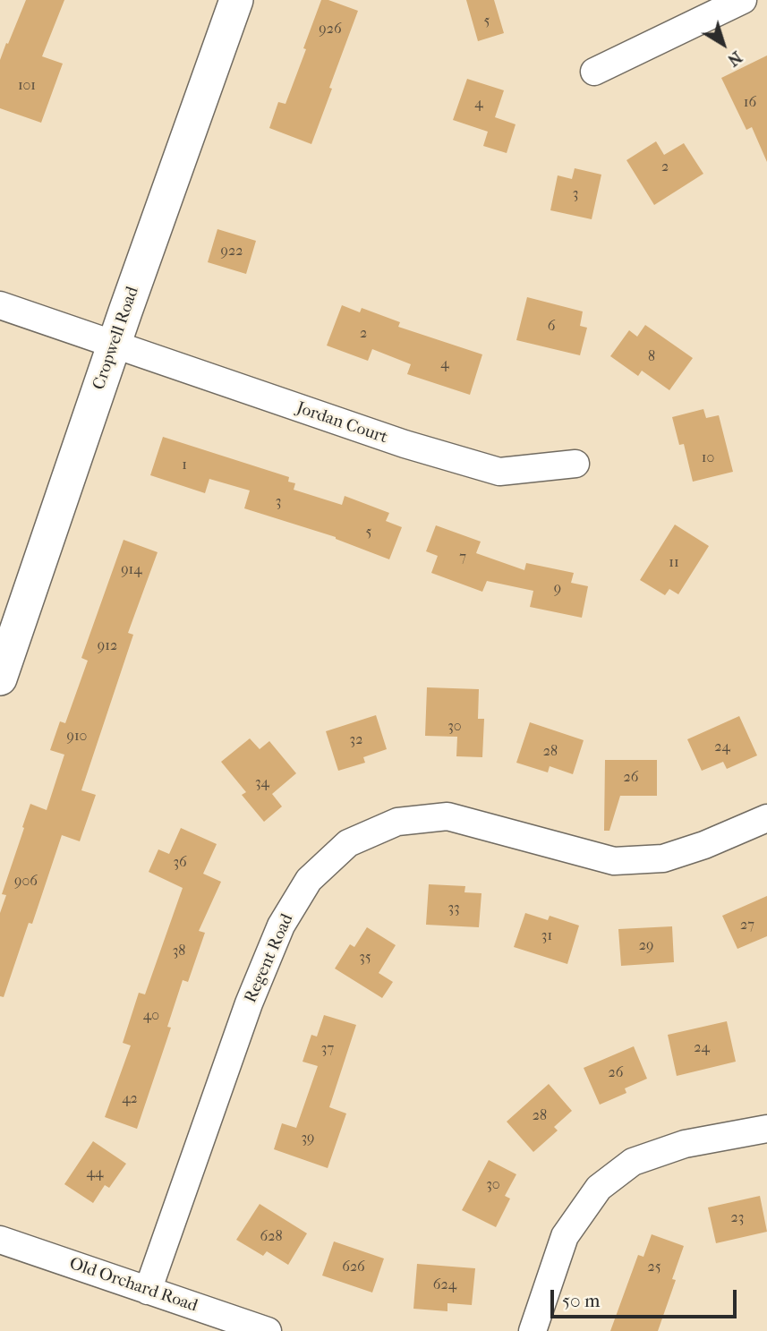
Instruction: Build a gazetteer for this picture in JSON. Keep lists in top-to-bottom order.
{
  "streets": {
    "street": [
      "Cropwell Road",
      "Jordan Court",
      "Regent Road",
      "Old Orchard Road"
    ]
  },
  "crossings": [
    ["Cropwell Road", "Jordan Court"],
    ["Regent Road", "Old Orchard Road"]
  ],
  "house_numbers": [
    "5",
    "926",
    "101",
    "16",
    "4",
    "2",
    "3",
    "922",
    "6",
    "2",
    "8",
    "4",
    "10",
    "1",
    "3",
    "5",
    "7",
    "11",
    "914",
    "9",
    "912",
    "30",
    "910",
    "32",
    "24",
    "28",
    "26",
    "34",
    "36",
    "906",
    "33",
    "27",
    "31",
    "29",
    "38",
    "35",
    "40",
    "24",
    "37",
    "26",
    "42",
    "28",
    "39",
    "44",
    "30",
    "23",
    "628",
    "626",
    "25",
    "624"
  ],
  "scale_bar": "50 m",
  "north": "bottom right"
}
